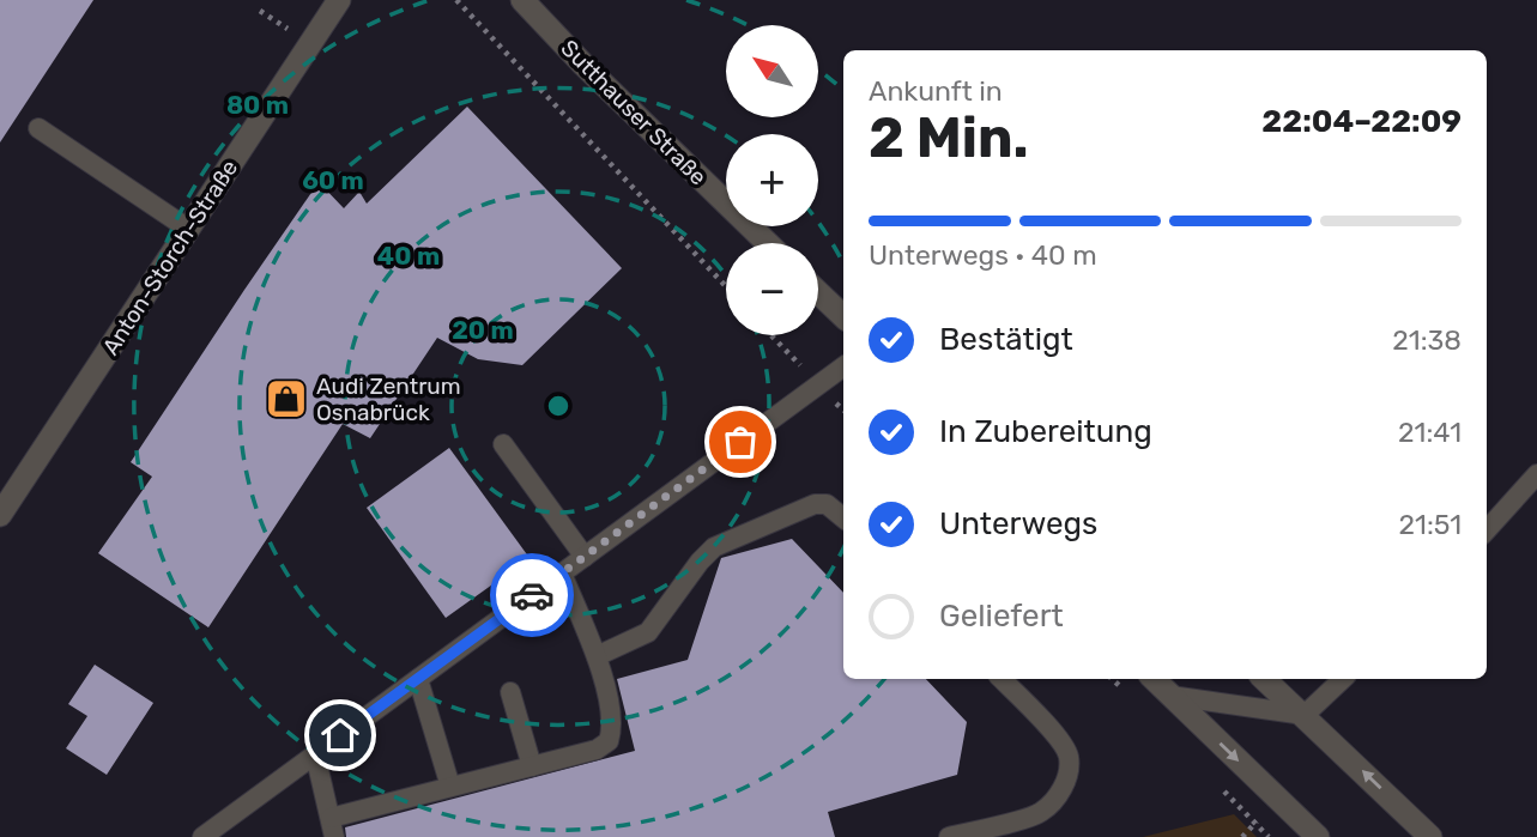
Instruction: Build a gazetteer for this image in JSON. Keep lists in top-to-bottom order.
{
  "streets": {
    "street": ["Sutthauser Straße", "Anton-Storch-Straße"]
  },
  "places": {
    "shop": ["Audi Zentrum Osnabrück"]
  },
  "north": "top left",
  "page": {
    "map_buttons": ["+", "−"],
    "heading": ["2 Min.", "Ankunft in", "22:04–22:09"],
    "bar": "Unterwegs · 40 m",
    "list": [
      ["Bestätigt", "21:38"],
      ["In Zubereitung", "21:41"],
      ["Unterwegs", "21:51"],
      "Geliefert"
    ]
  },
  "rings": [
    "80 m",
    "60 m",
    "40 m",
    "20 m"
  ]
}
